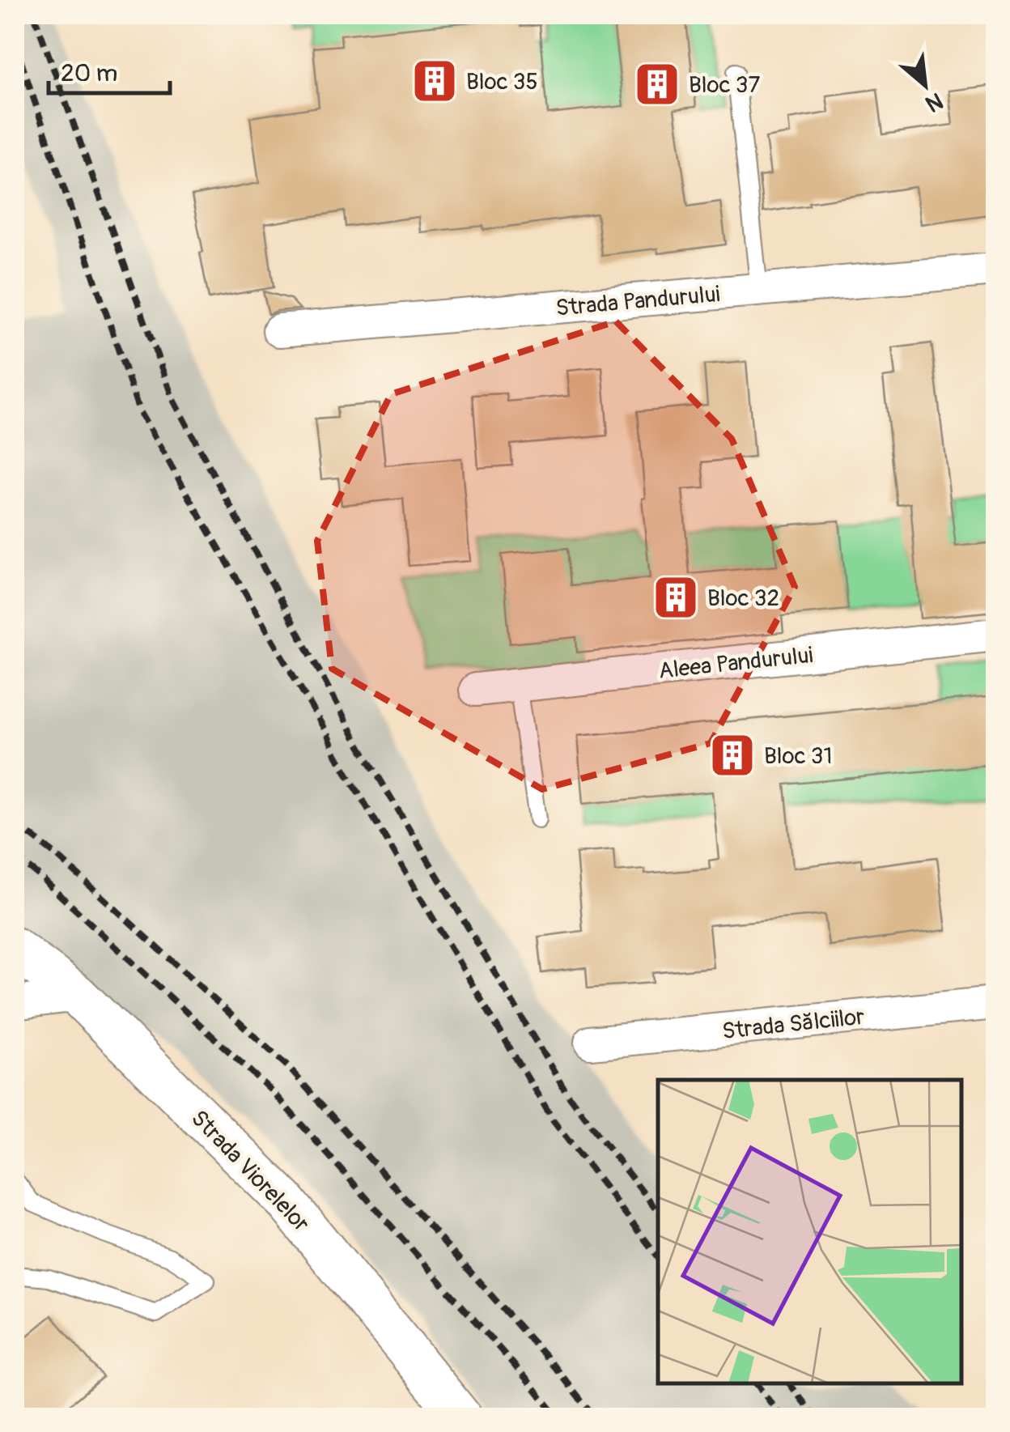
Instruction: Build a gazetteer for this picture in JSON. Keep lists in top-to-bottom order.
{
  "streets": {
    "street": [
      "Strada Pandurului",
      "Aleea Pandurului",
      "Strada Sălciilor",
      "Strada Viorelelor"
    ]
  },
  "places": {
    "building": [
      "Bloc 35",
      "Bloc 37",
      "Bloc 32",
      "Bloc 31"
    ]
  },
  "scale_bar": "20 m",
  "north": "bottom right"
}
